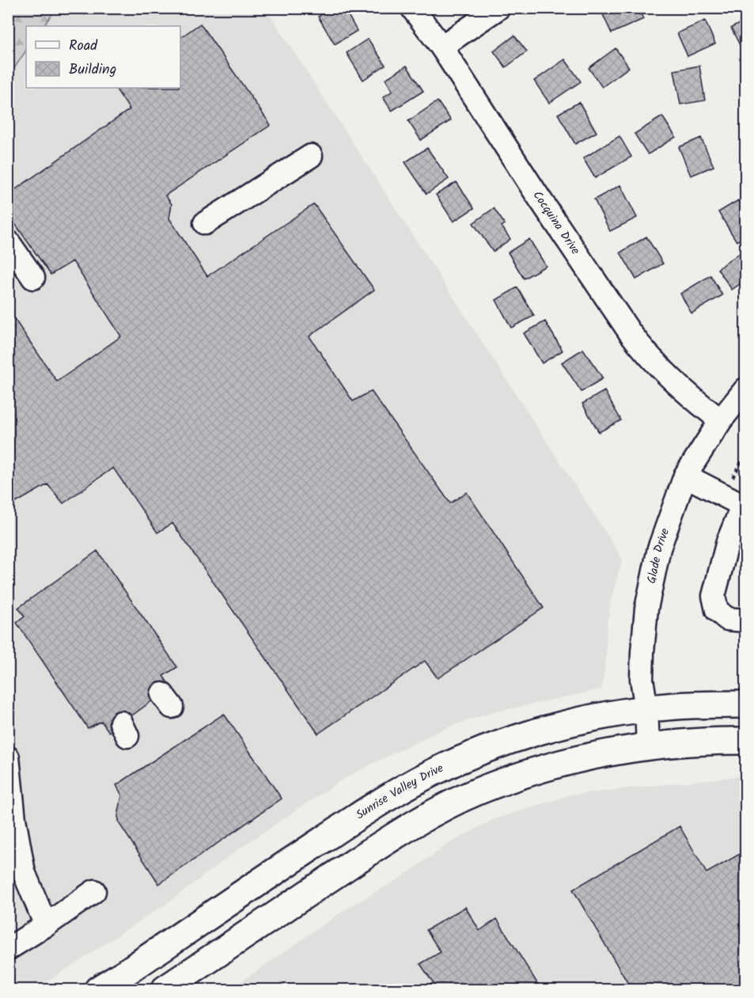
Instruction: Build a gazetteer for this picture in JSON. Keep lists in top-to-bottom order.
{
  "streets": {
    "main road": ["Sunrise Valley Drive"],
    "street": ["Cocquina Drive", "Glade Drive"]
  },
  "crossings": [
    ["Cocquina Drive", "Glade Drive"],
    ["Glade Drive", "Sunrise Valley Drive"]
  ],
  "legend": ["Road", "Building"]
}
